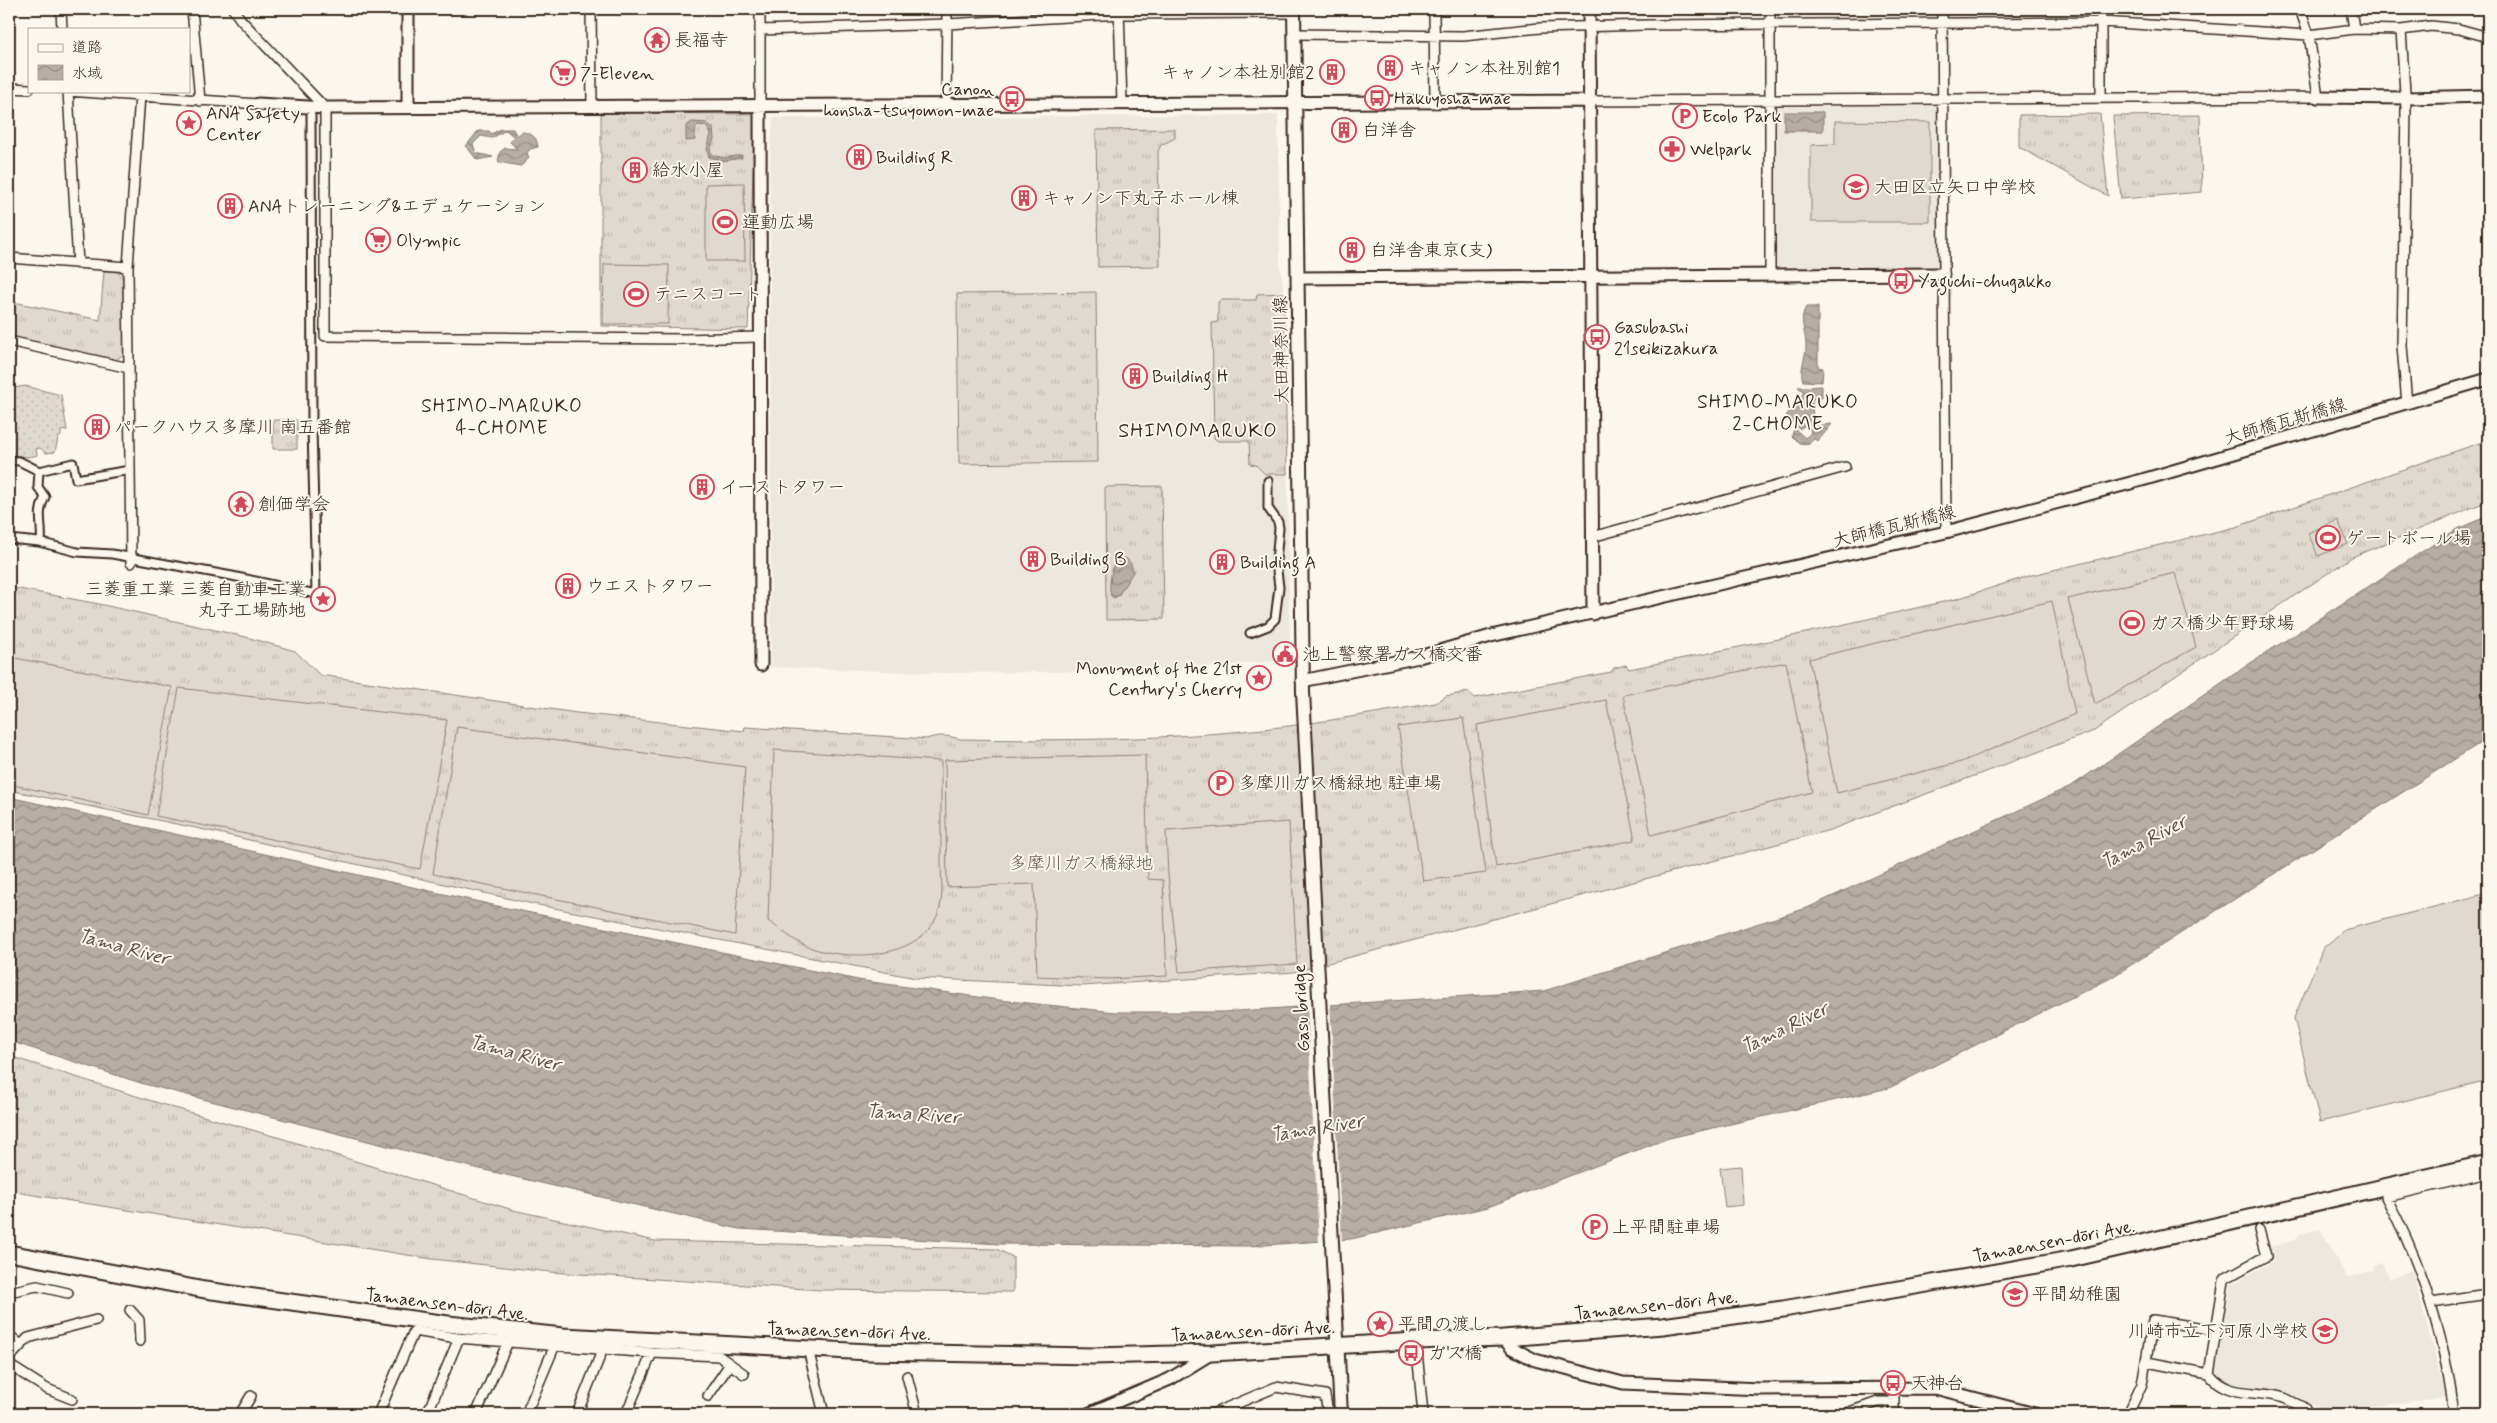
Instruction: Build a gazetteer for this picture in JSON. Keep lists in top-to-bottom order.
{
  "streets": {
    "main road": ["大田神奈川線", "Gasu bridge", "Tamaensen-dōri Ave."],
    "street": ["大師橋瓦斯橋線"]
  },
  "crossings": [
    ["大田神奈川線", "大師橋瓦斯橋線"],
    ["大田神奈川線", "Gasu bridge"],
    ["大師橋瓦斯橋線", "Gasu bridge"],
    ["Gasu bridge", "Tamaensen-dōri Ave."]
  ],
  "districts": ["SHIMO-MARUKO 2-CHOME", "SHIMO-MARUKO 4-CHOME", "SHIMOMARUKO"],
  "water": ["Tama River"],
  "parks": ["多摩川ガス橋緑地"],
  "places": {
    "temple": ["長福寺", "創価学会"],
    "building": [
      "キャノン本社別館1",
      "キャノン本社別館2",
      "白洋舎",
      "Building R",
      "給水小屋",
      "キャノン下丸子ホール棟",
      "ANAトレーニング&エデュケーション",
      "白洋舎東京(支)",
      "Building H",
      "パークハウス多摩川 南五番館",
      "イーストタワー",
      "Building B",
      "Building A",
      "ウエストタワー"
    ],
    "supermarket": ["7-Eleven", "Olympic"],
    "bus stop": [
      "Hakuyosha-mae",
      "Canon honsha-tsuyomon-mae",
      "Yaguchi-chugakko",
      "Gasubashi 21seikizakura",
      "ガス橋",
      "天神台"
    ],
    "parking": ["Ecolo Park", "多摩川ガス橋緑地 駐車場", "上平間駐車場"],
    "place": [
      "ANA Safety Center",
      "三菱重工業 三菱自動車工業 丸子工場跡地",
      "Monument of the 21st Century's Cherry",
      "平間の渡し"
    ],
    "pharmacy": ["Welpark"],
    "school or university": ["大田区立矢口中学校", "平間幼稚園", "川崎市立下河原小学校"],
    "sports": [
      "運動広場",
      "テニスコート",
      "ゲートボール場",
      "ガス橋少年野球場"
    ],
    "public building": ["池上警察署ガス橋交番"]
  },
  "legend": ["道路", "水域"]
}
